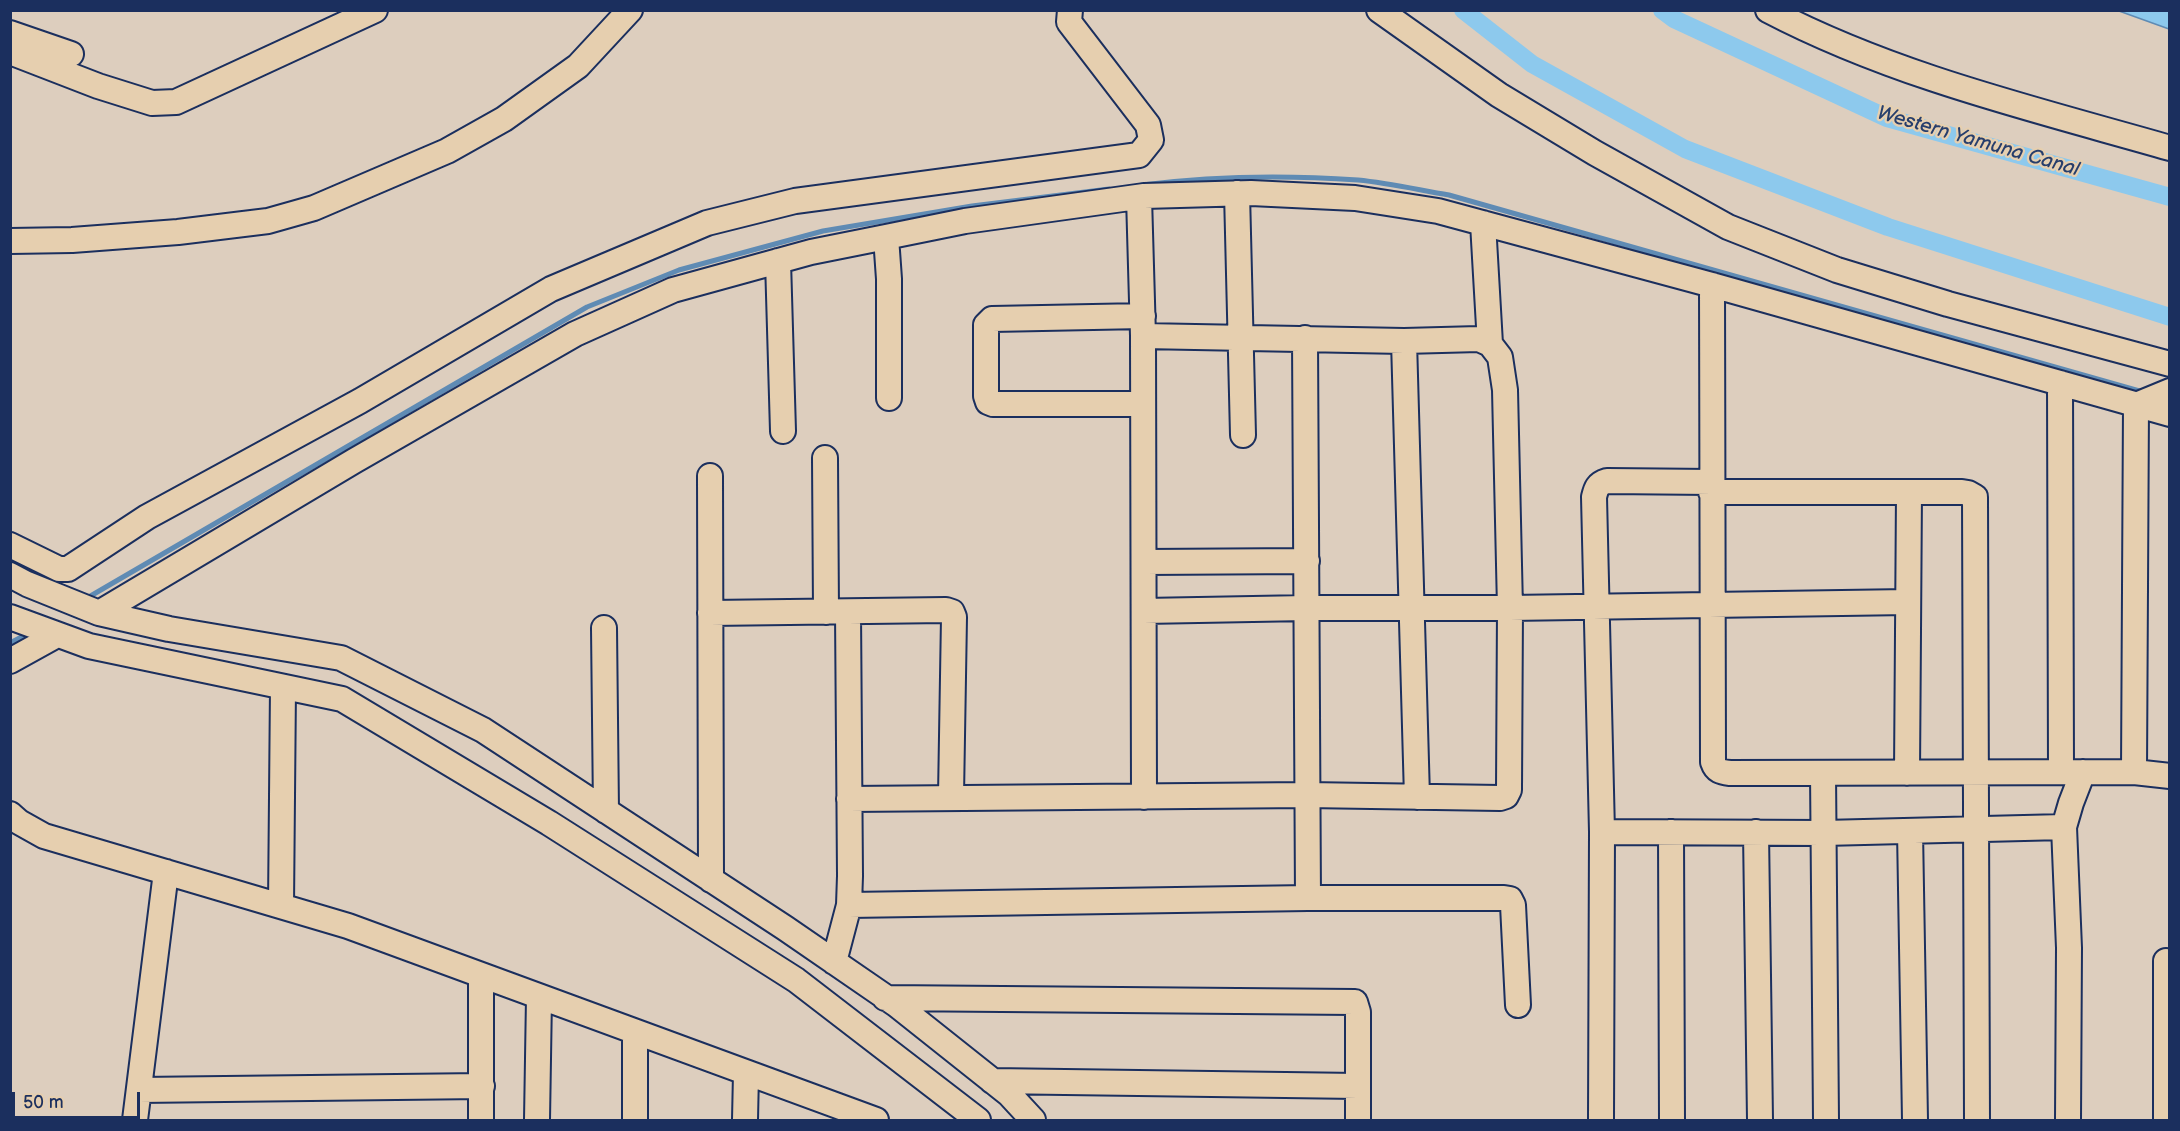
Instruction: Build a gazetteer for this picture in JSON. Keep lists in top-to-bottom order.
{
  "water": ["Western Yamuna Canal"],
  "scale_bar": "50 m"
}
